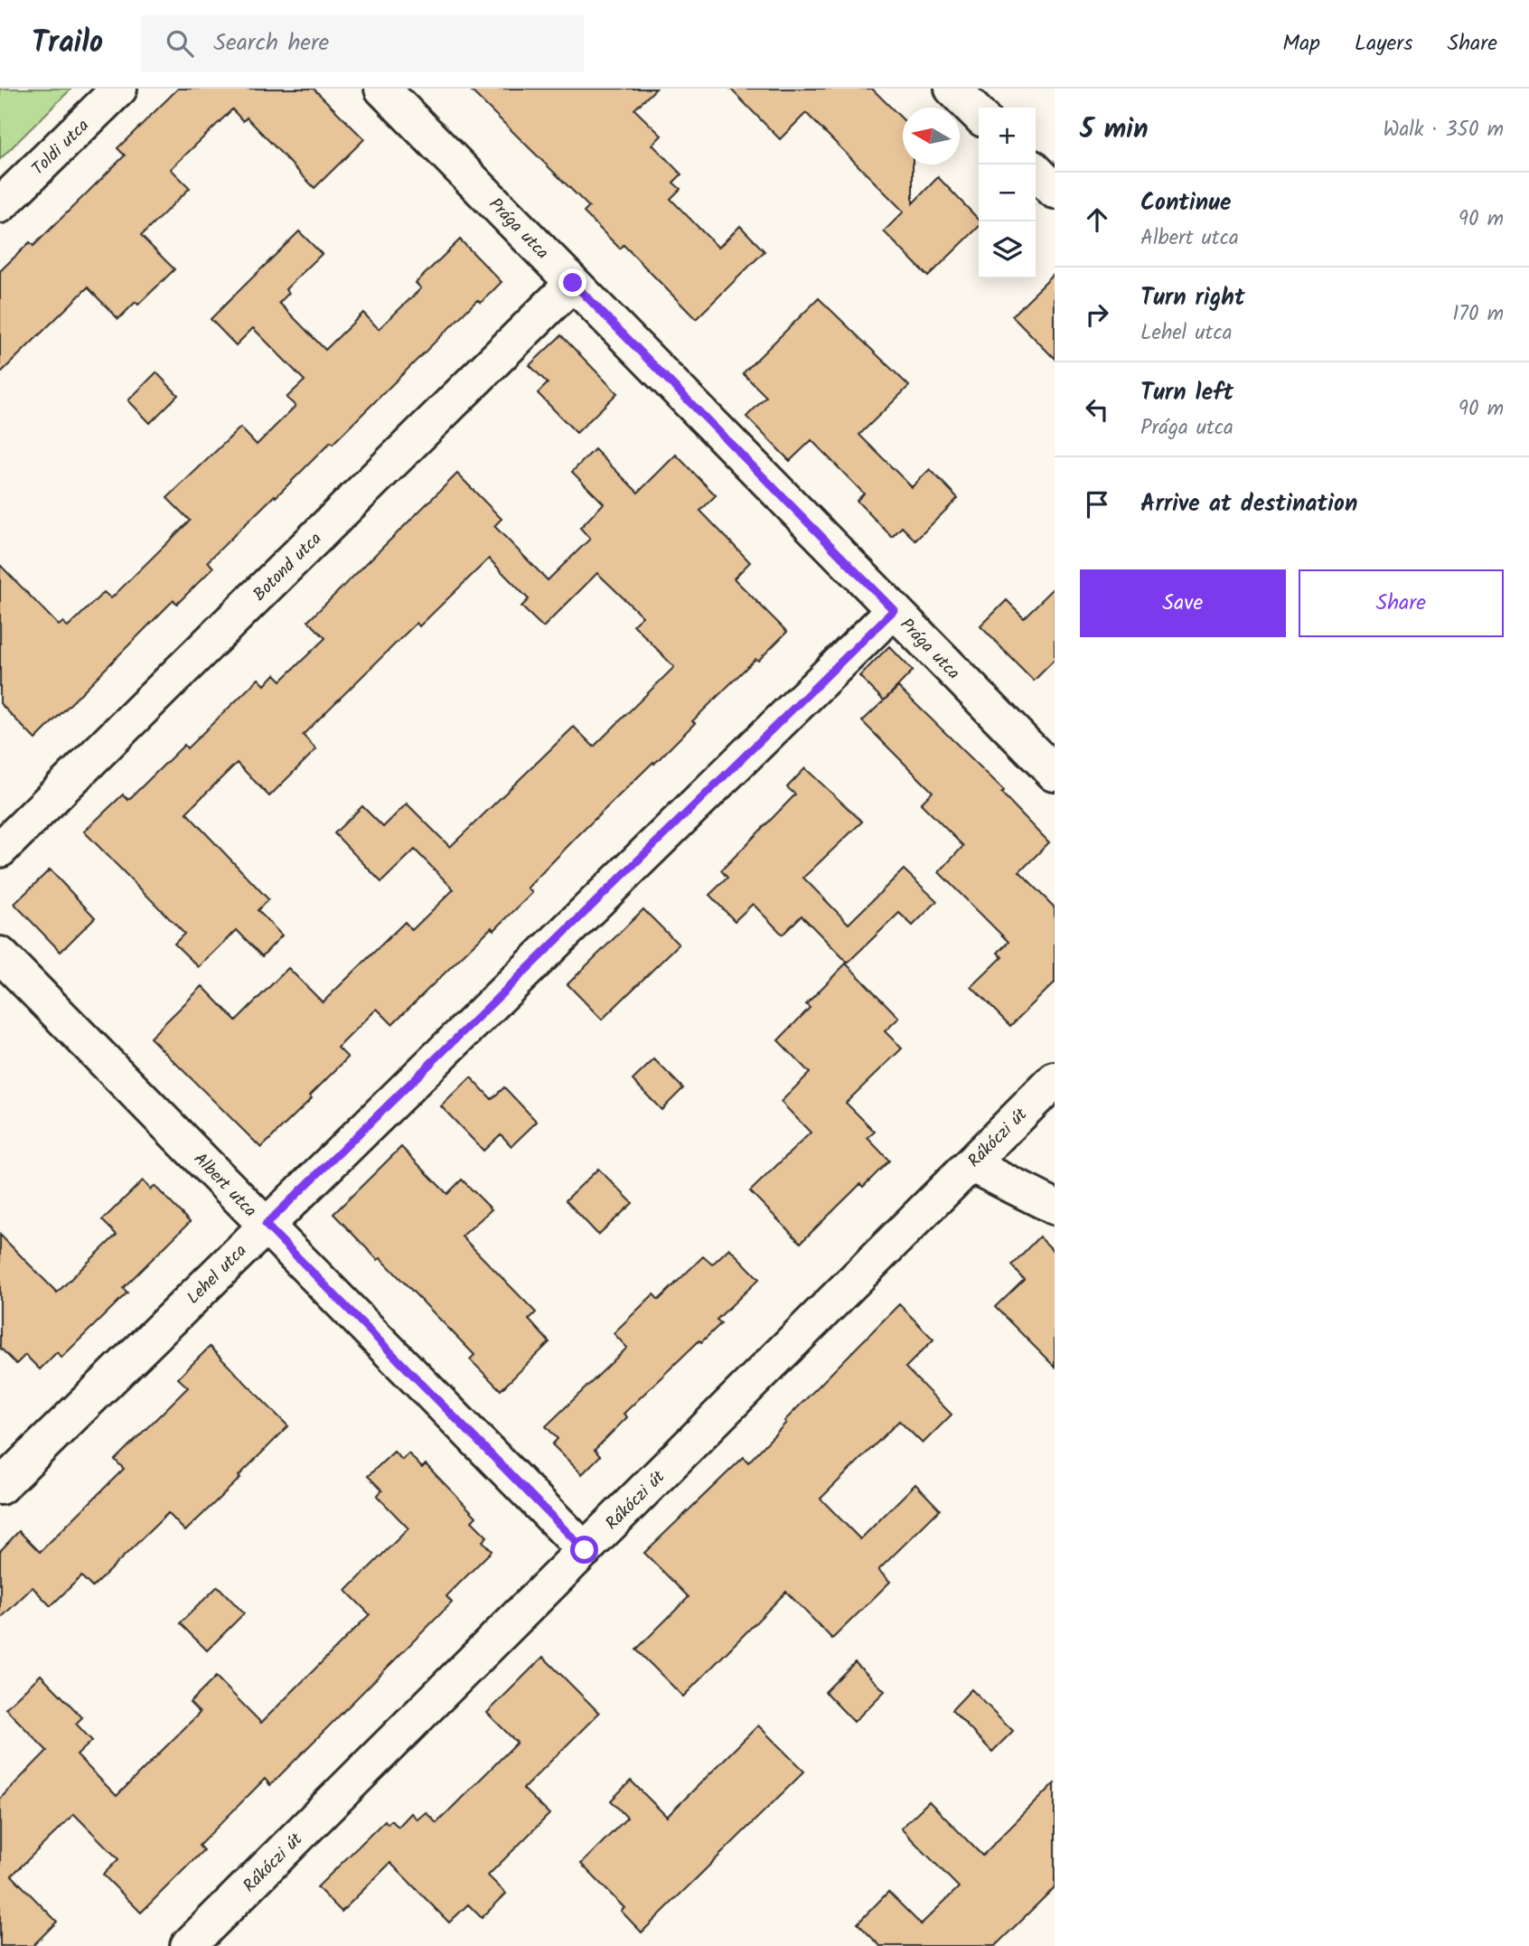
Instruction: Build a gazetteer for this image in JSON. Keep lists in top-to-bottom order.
{
  "streets": {
    "street": [
      "Toldi utca",
      "Prága utca",
      "Botond utca",
      "Rákóczi út",
      "Albert utca",
      "Lehel utca"
    ]
  },
  "crossings": [
    ["Prága utca", "Botond utca"],
    ["Prága utca", "Lehel utca"],
    ["Rákóczi út", "Albert utca"],
    ["Albert utca", "Lehel utca"]
  ],
  "north": "left",
  "page": {
    "header": "Trailo",
    "search": "Search here",
    "nav": ["Map", "Layers", "Share"],
    "heading": ["5 min", "Walk · 350 m"],
    "map_buttons": ["+", "−"],
    "list": [
      ["Continue", "Albert utca", "90 m"],
      ["Turn right", "Lehel utca", "170 m"],
      ["Turn left", "Prága utca", "90 m"],
      "Arrive at destination"
    ],
    "buttons": ["Save", "Share"]
  }
}
